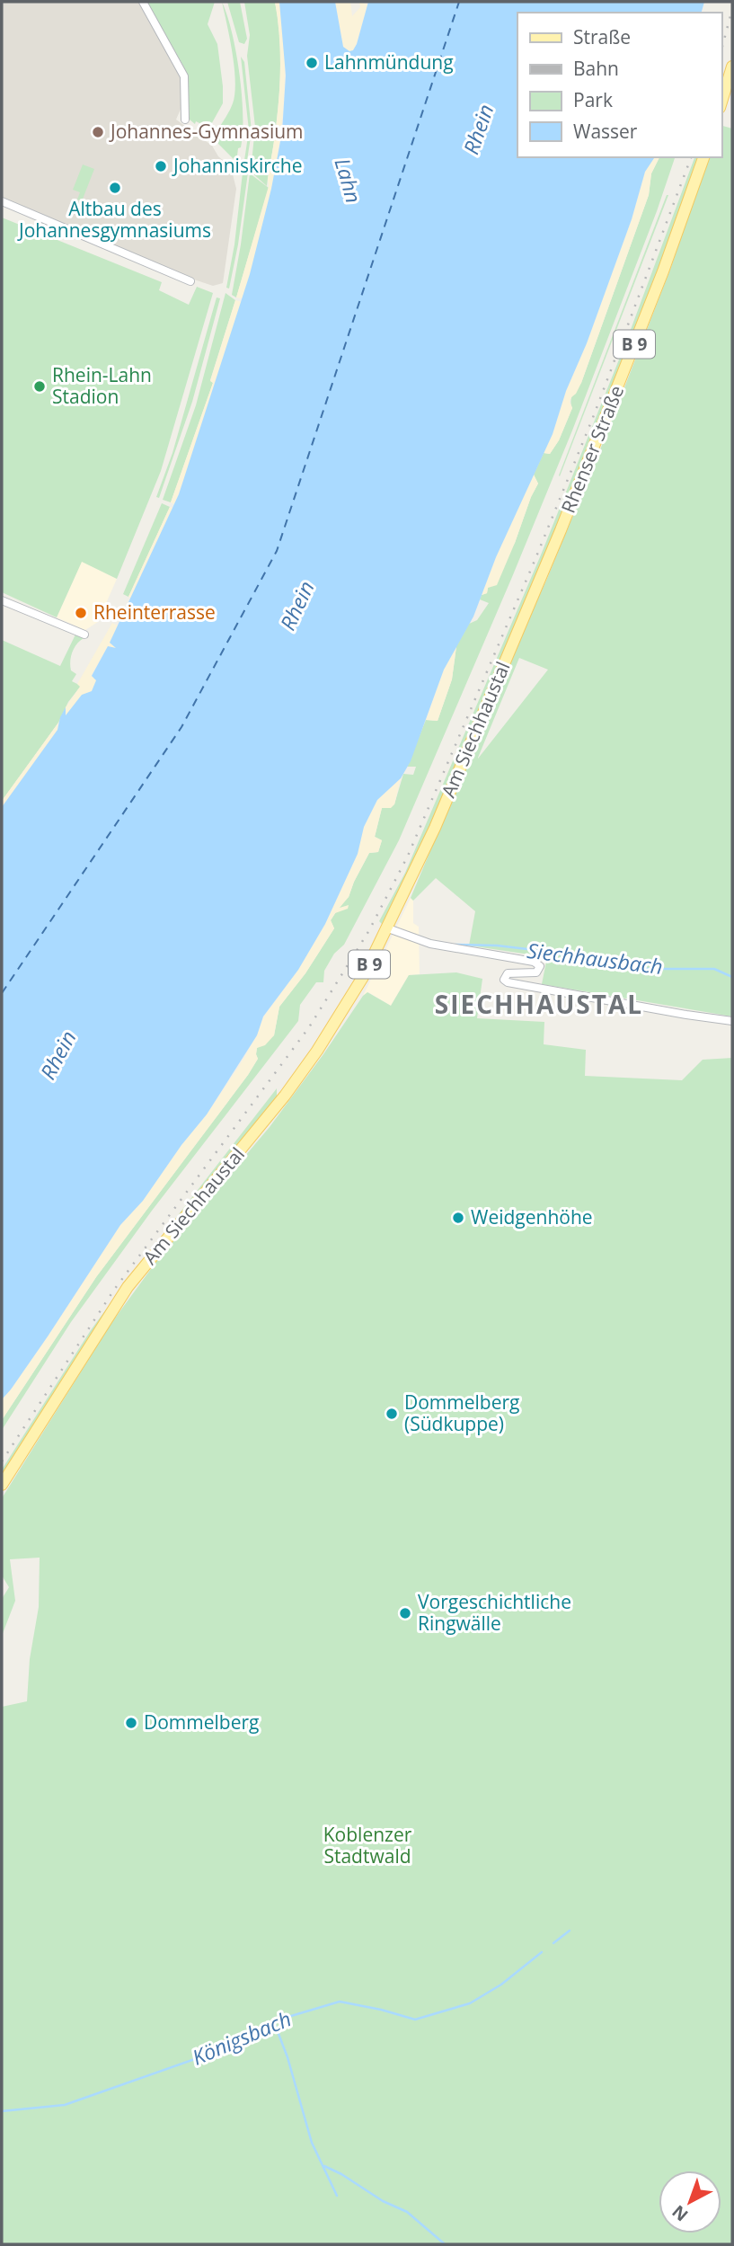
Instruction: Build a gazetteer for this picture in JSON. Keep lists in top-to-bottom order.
{
  "streets": {
    "main road": ["B 9", "Rhenser Straße", "Am Siechhaustal"]
  },
  "crossings": [
    ["Rhenser Straße", "Am Siechhaustal"]
  ],
  "districts": ["SIECHHAUSTAL"],
  "water": [
    "Rhein",
    "Lahn",
    "Siechhausbach",
    "Königsbach"
  ],
  "parks": ["Koblenzer Stadtwald"],
  "places": [
    "Lahnmündung",
    "Johannes-Gymnasium",
    "Johanniskirche",
    "Altbau des Johannesgymnasiums",
    "Rhein-Lahn Stadion",
    "Rheinterrasse",
    "Weidgenhöhe",
    "Dommelberg (Südkuppe)",
    "Vorgeschichtliche Ringwälle",
    "Dommelberg"
  ],
  "legend": [
    "Straße",
    "Bahn",
    "Park",
    "Wasser"
  ],
  "north": "bottom left"
}
